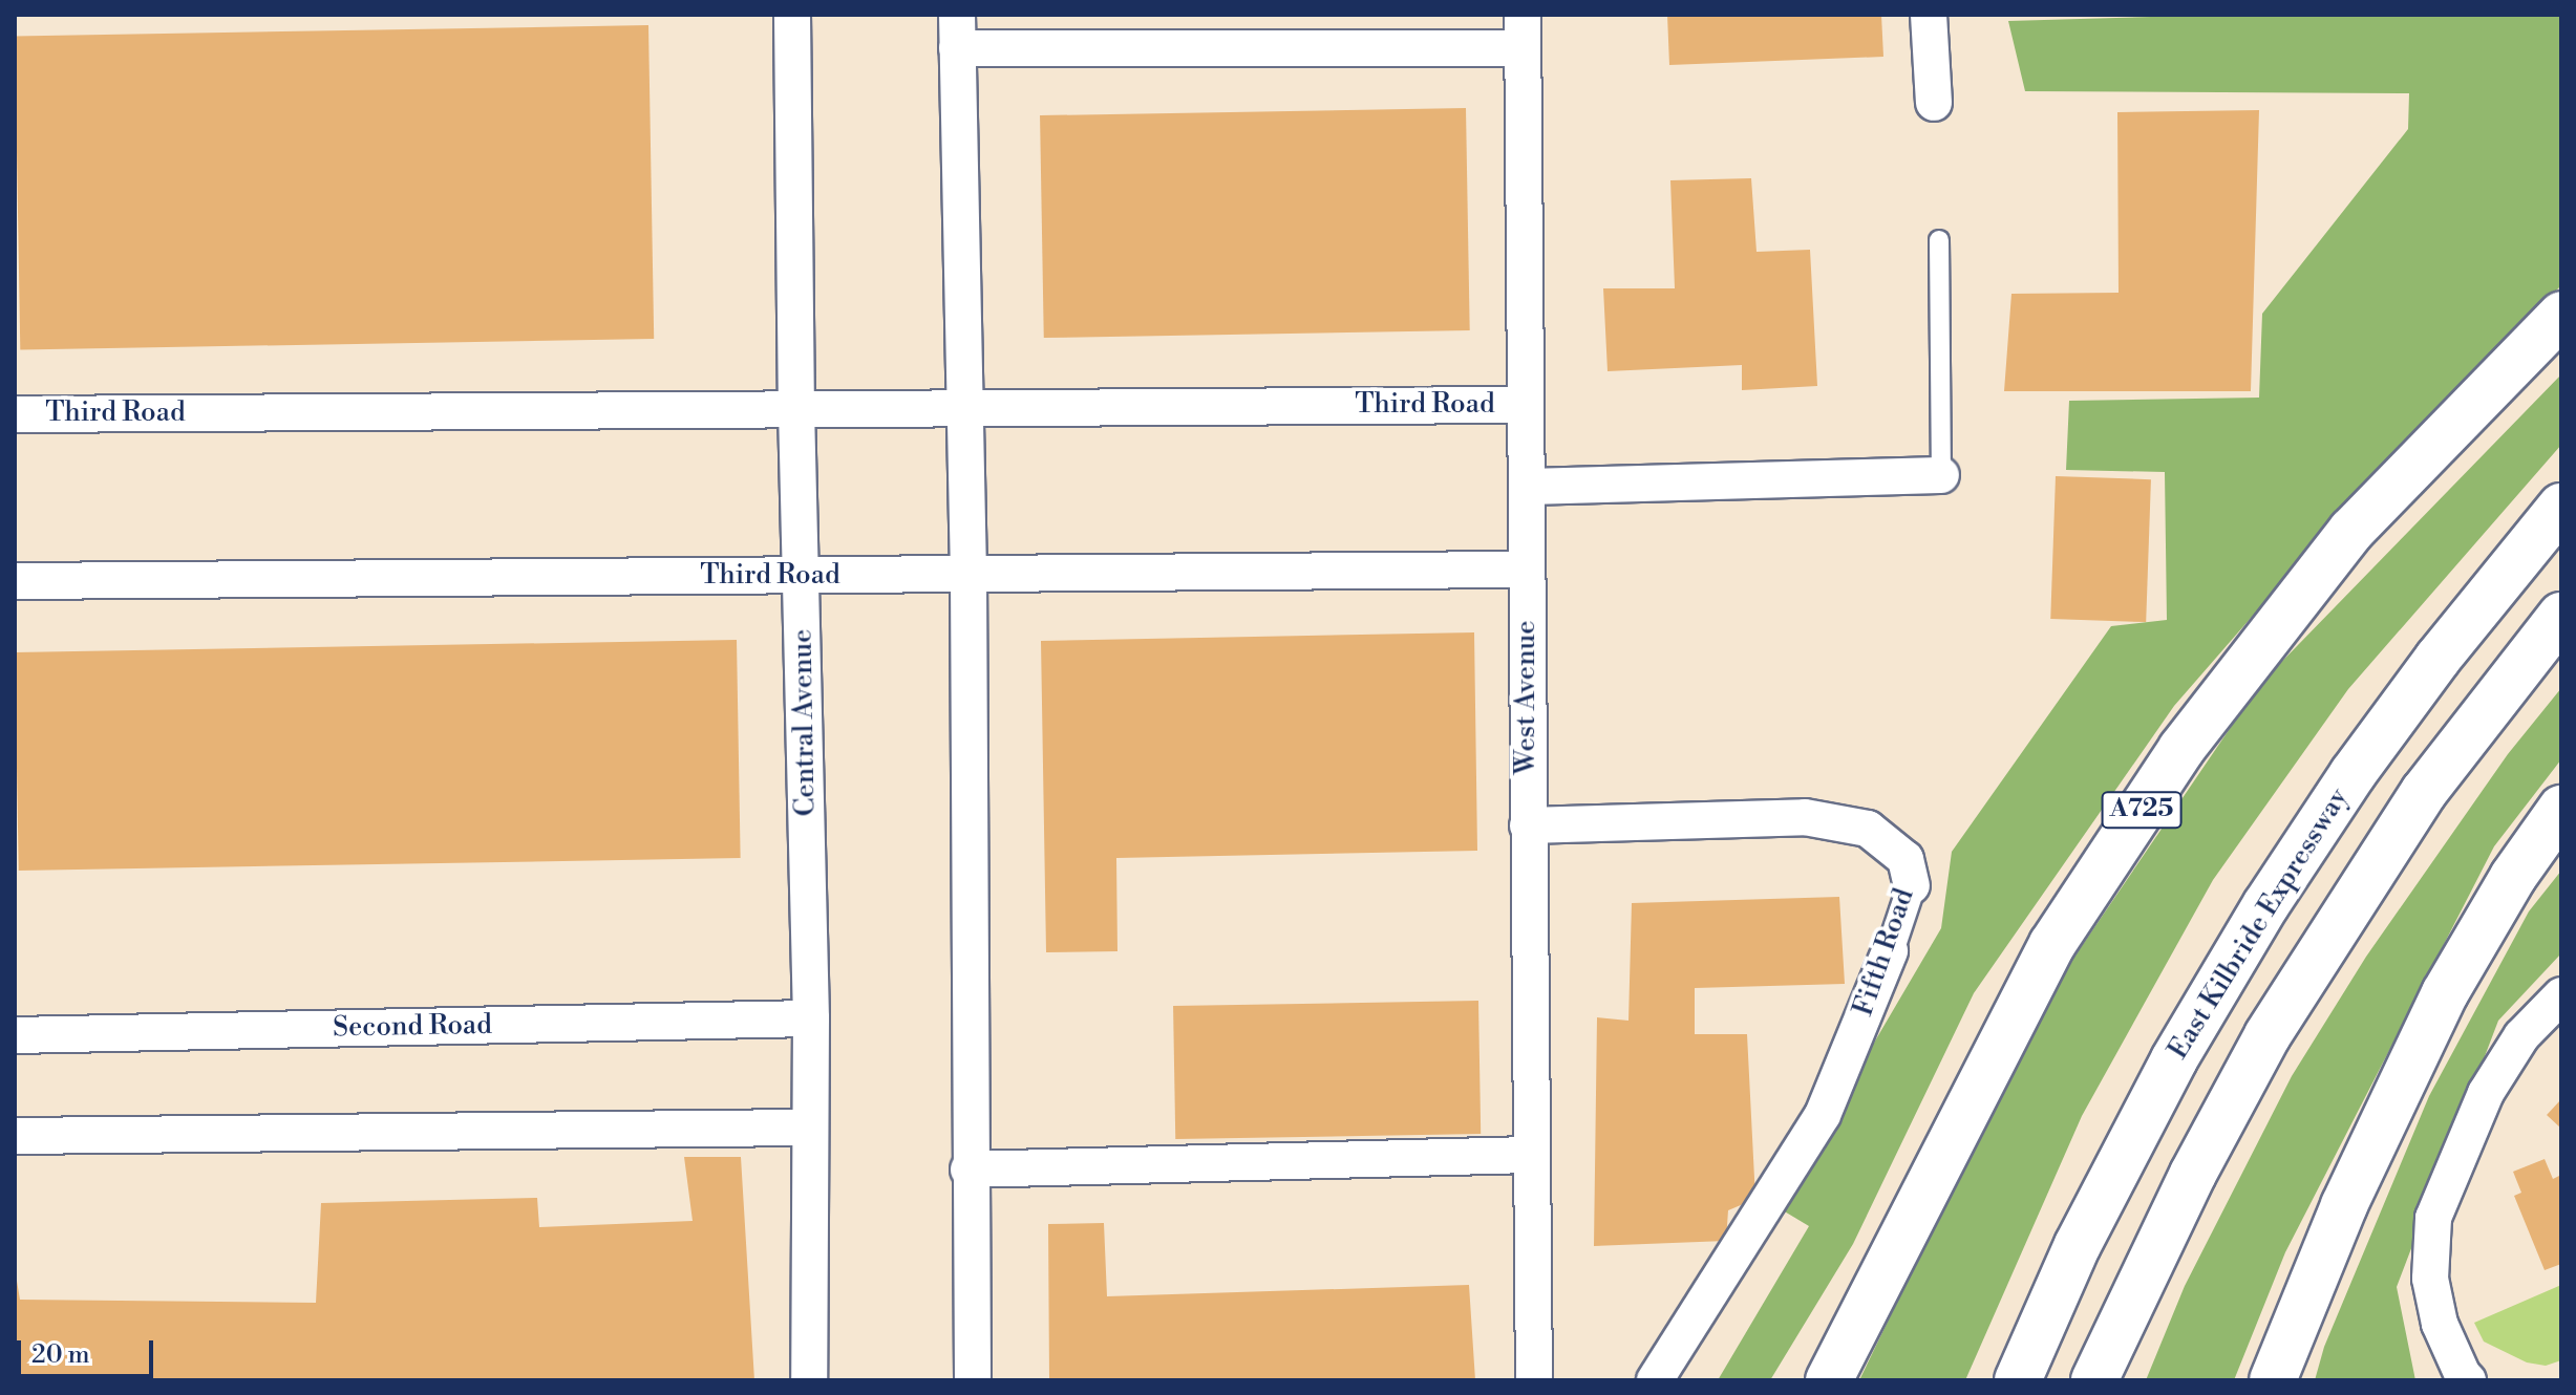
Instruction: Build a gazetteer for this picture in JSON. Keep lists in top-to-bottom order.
{
  "streets": {
    "highway": ["A725", "East Kilbride Expressway"],
    "street": [
      "Third Road",
      "West Avenue",
      "Central Avenue",
      "Fifth Road",
      "Second Road"
    ]
  },
  "crossings": [
    ["Third Road", "West Avenue"],
    ["Third Road", "Central Avenue"],
    ["West Avenue", "Fifth Road"],
    ["Central Avenue", "Second Road"]
  ],
  "scale_bar": "20 m"
}
